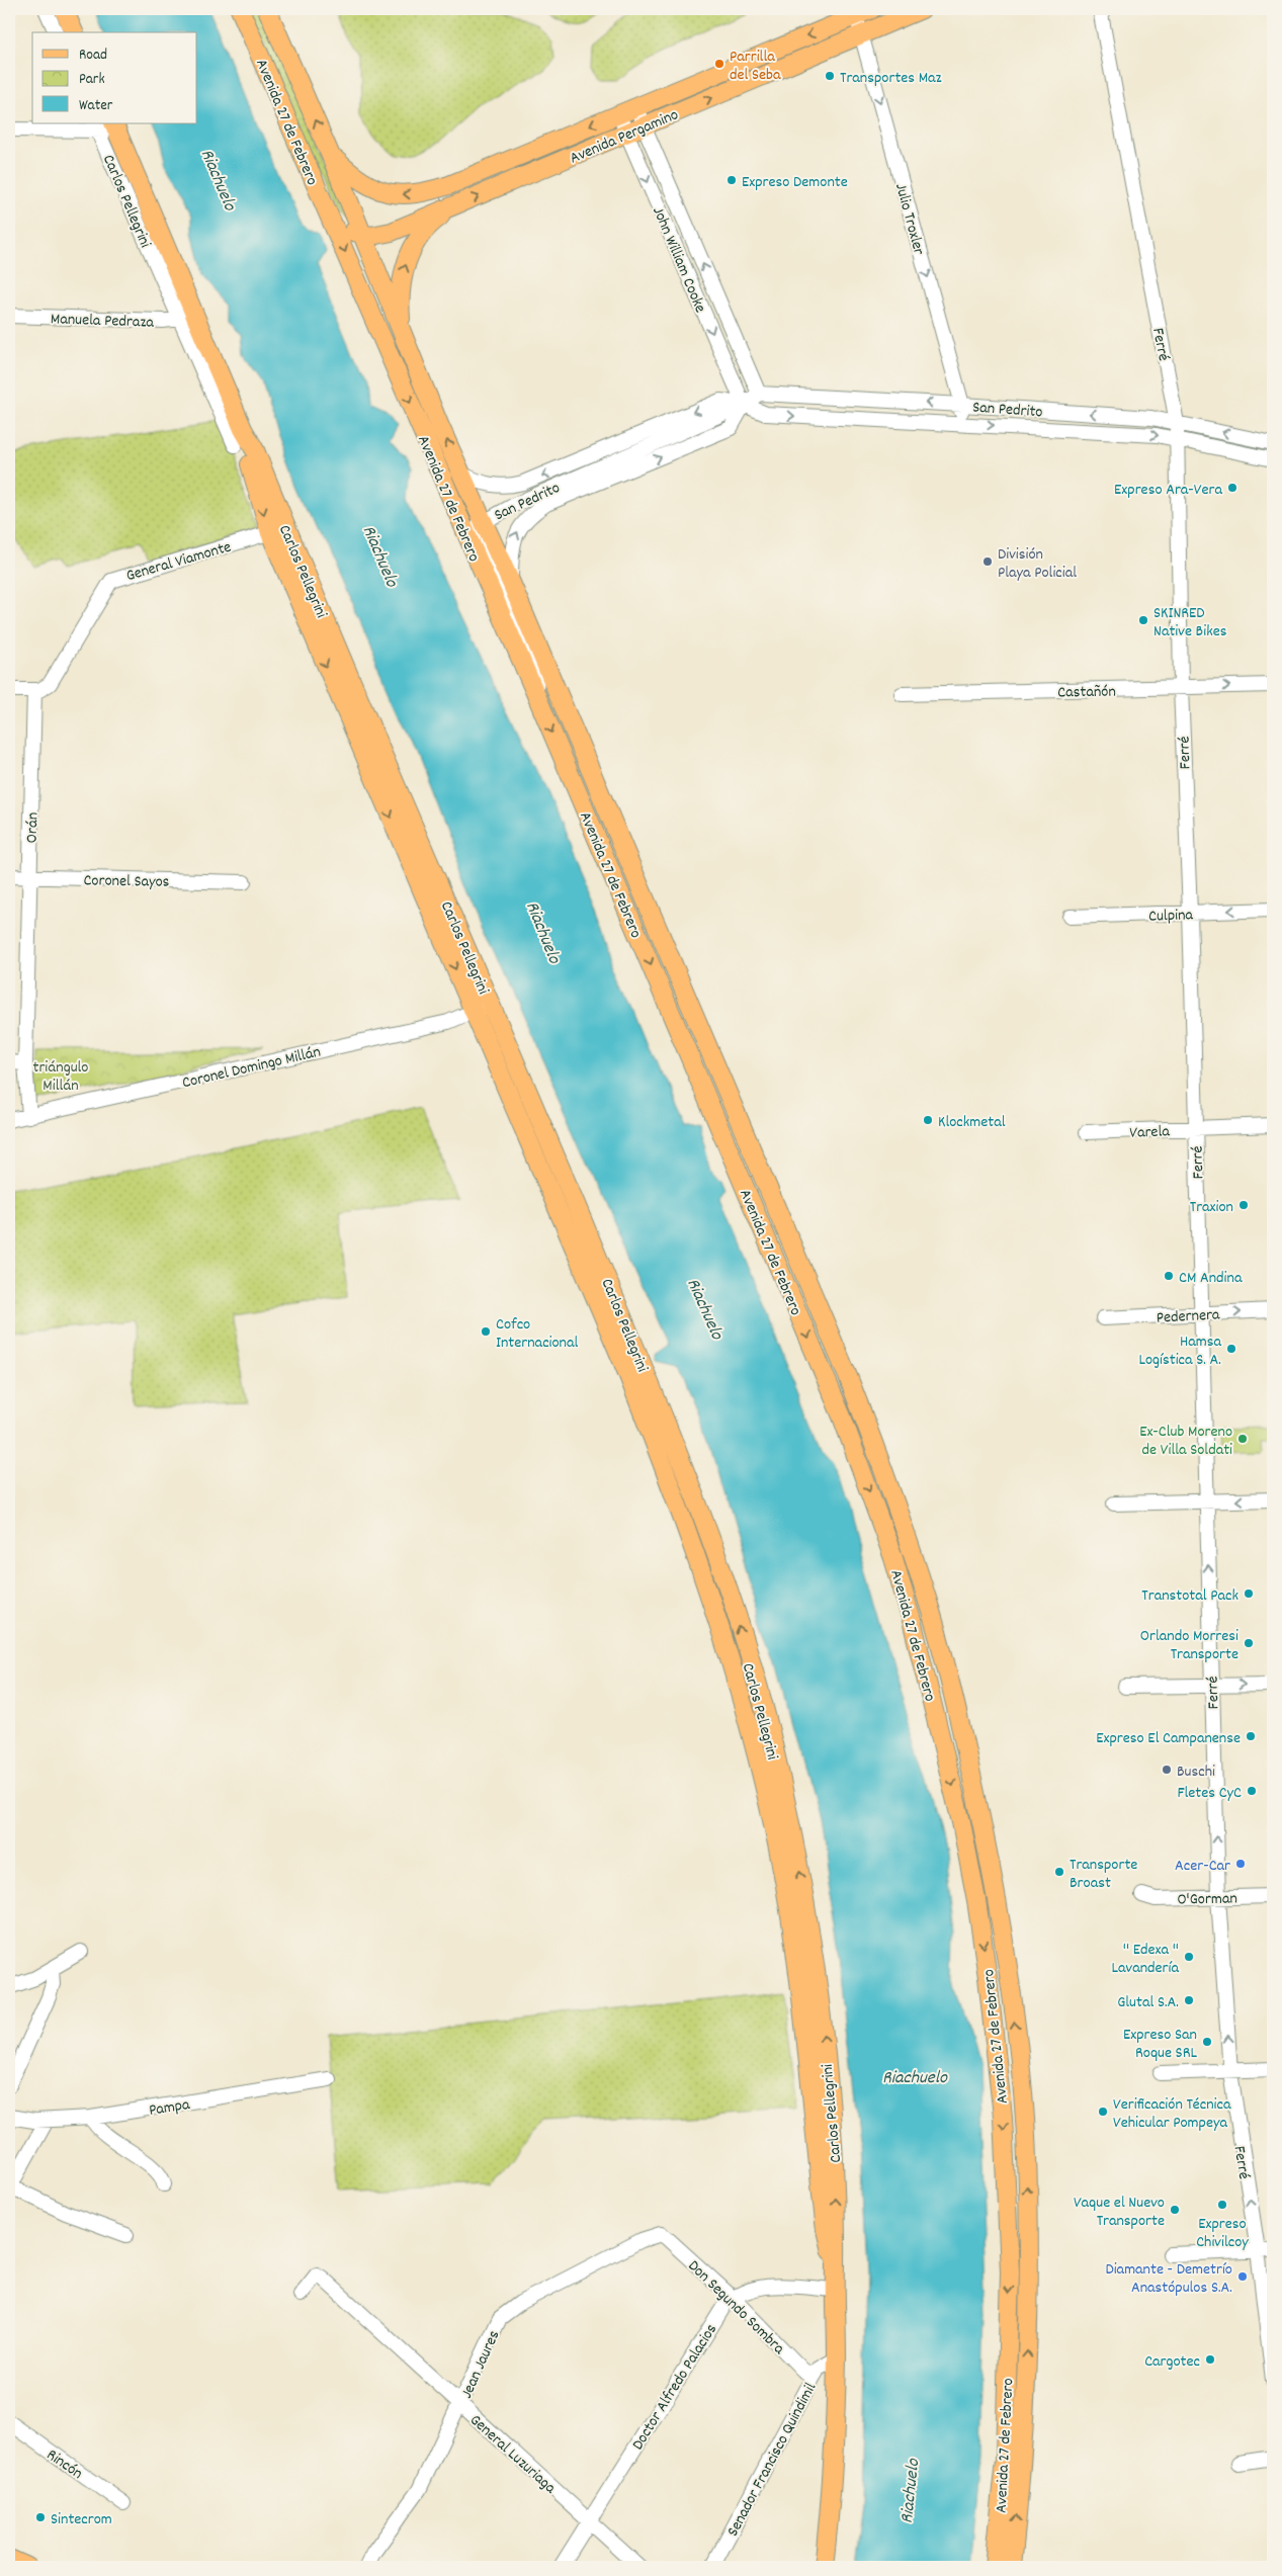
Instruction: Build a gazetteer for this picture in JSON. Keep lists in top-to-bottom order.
{
  "streets": {
    "main road": ["Avenida 27 de Febrero", "Avenida Pergamino", "Carlos Pellegrini"],
    "street": [
      "Julio Troxler",
      "John William Cooke",
      "Manuela Pedraza",
      "Ferré",
      "San Pedrito",
      "General Viamonte",
      "Castañón",
      "Orán",
      "Coronel Sayos",
      "Culpina",
      "Coronel Domingo Millán",
      "Varela",
      "Pedernera",
      "O'Gorman",
      "Pampa",
      "Don Segundo Sombra",
      "Jean Jaures",
      "Doctor Alfredo Palacios",
      "General Luzuriaga",
      "Senador Francisco Quindimil",
      "Rincón"
    ]
  },
  "crossings": [
    ["Avenida 27 de Febrero", "Avenida Pergamino"],
    ["Avenida 27 de Febrero", "San Pedrito"],
    ["Avenida Pergamino", "Julio Troxler"],
    ["Avenida Pergamino", "John William Cooke"],
    ["Carlos Pellegrini", "Manuela Pedraza"],
    ["Carlos Pellegrini", "General Viamonte"],
    ["Carlos Pellegrini", "Coronel Domingo Millán"],
    ["Carlos Pellegrini", "Doctor Alfredo Palacios"],
    ["Carlos Pellegrini", "Senador Francisco Quindimil"],
    ["Julio Troxler", "San Pedrito"],
    ["John William Cooke", "San Pedrito"],
    ["Ferré", "San Pedrito"],
    ["Ferré", "Castañón"],
    ["Ferré", "Culpina"],
    ["Ferré", "Varela"],
    ["Ferré", "Pedernera"],
    ["Ferré", "O'Gorman"],
    ["General Viamonte", "Orán"],
    ["Orán", "Coronel Sayos"],
    ["Orán", "Coronel Domingo Millán"],
    ["Don Segundo Sombra", "Jean Jaures"],
    ["Don Segundo Sombra", "Doctor Alfredo Palacios"],
    ["Don Segundo Sombra", "Senador Francisco Quindimil"],
    ["Jean Jaures", "General Luzuriaga"],
    ["Doctor Alfredo Palacios", "General Luzuriaga"]
  ],
  "one_way": ["Julio Troxler", "Culpina", "Pedernera"],
  "water": ["Riachuelo"],
  "parks": ["triángulo Millán"],
  "places": [
    "Parrilla del Seba",
    "Transportes Maz",
    "Expreso Demonte",
    "Expreso Ara-Vera",
    "División Playa Policial",
    "SKINRED Native Bikes",
    "Klockmetal",
    "Traxion",
    "CM Andina",
    "Cofco Internacional",
    "Hamsa Logística S. A.",
    "Ex-Club Moreno de Villa Soldati",
    "Transtotal Pack",
    "Orlando Morresi Transporte",
    "Expreso El Campanense",
    "Buschi",
    "Fletes CyC",
    "Acer-Car",
    "Transporte Broast",
    "'' Edexa '' Lavandería",
    "Glutal S.A.",
    "Expreso San Roque SRL",
    "Verificación Técnica Vehicular Pompeya",
    "Expreso Chivilcoy",
    "Vaque el Nuevo Transporte",
    "Diamante - Demetrío Anastópulos S.A.",
    "Cargotec",
    "Sintecrom"
  ],
  "legend": ["Road", "Park", "Water"]
}
